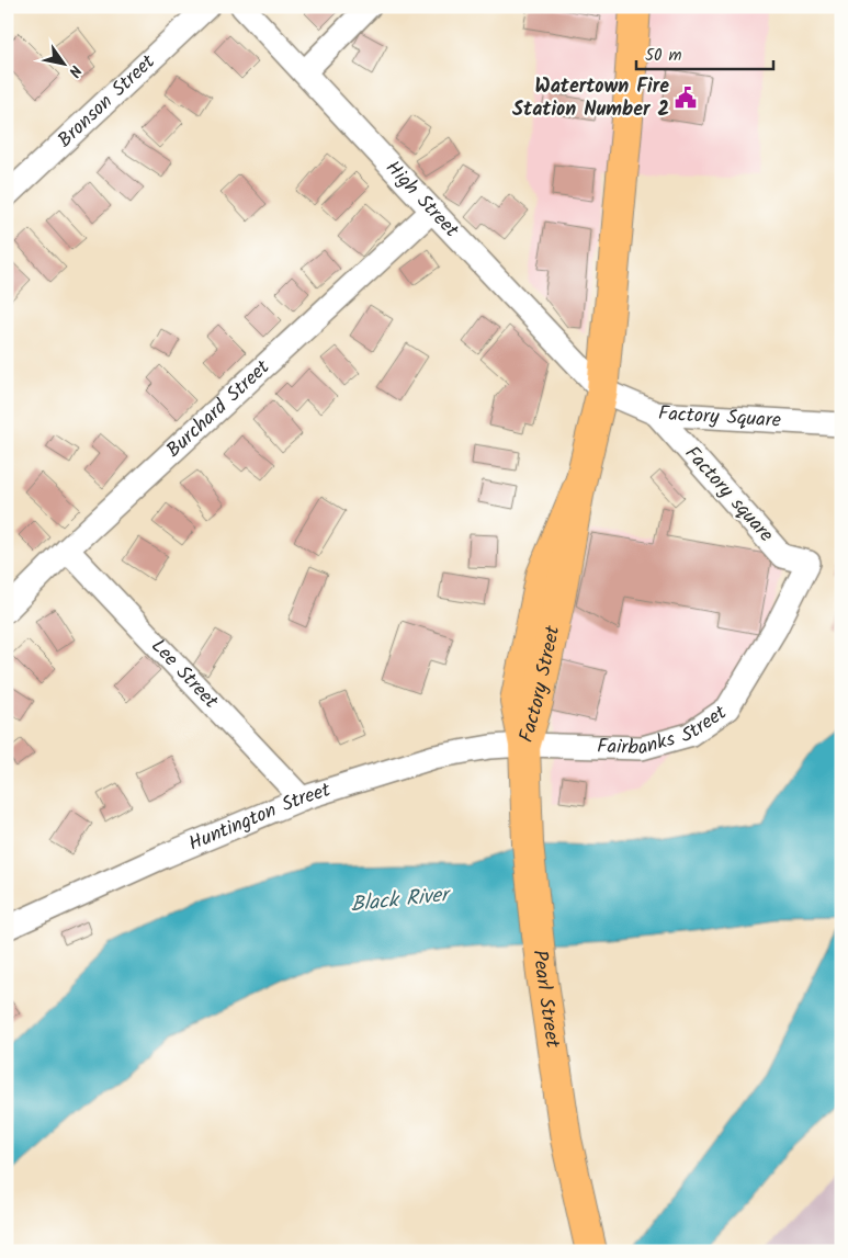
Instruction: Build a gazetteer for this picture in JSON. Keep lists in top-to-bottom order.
{
  "streets": {
    "main road": ["Factory Street", "Pearl Street"],
    "street": [
      "Bronson Street",
      "High Street",
      "Burchard Street",
      "Factory Square",
      "Factory square",
      "Lee Street",
      "Fairbanks Street",
      "Huntington Street"
    ]
  },
  "crossings": [
    ["High Street", "Burchard Street"],
    ["High Street", "Factory Square"],
    ["High Street", "Factory Street"],
    ["Burchard Street", "Lee Street"],
    ["Factory Square", "Factory square"],
    ["Factory Square", "Factory Street"],
    ["Factory square", "Fairbanks Street"],
    ["Lee Street", "Huntington Street"],
    ["Factory Street", "Fairbanks Street"],
    ["Factory Street", "Huntington Street"],
    ["Factory Street", "Pearl Street"],
    ["Fairbanks Street", "Huntington Street"],
    ["Fairbanks Street", "Pearl Street"],
    ["Huntington Street", "Pearl Street"]
  ],
  "water": ["Black River"],
  "places": {
    "public building": ["Watertown Fire Station Number 2"]
  },
  "scale_bar": "50 m",
  "north": "bottom right"
}
